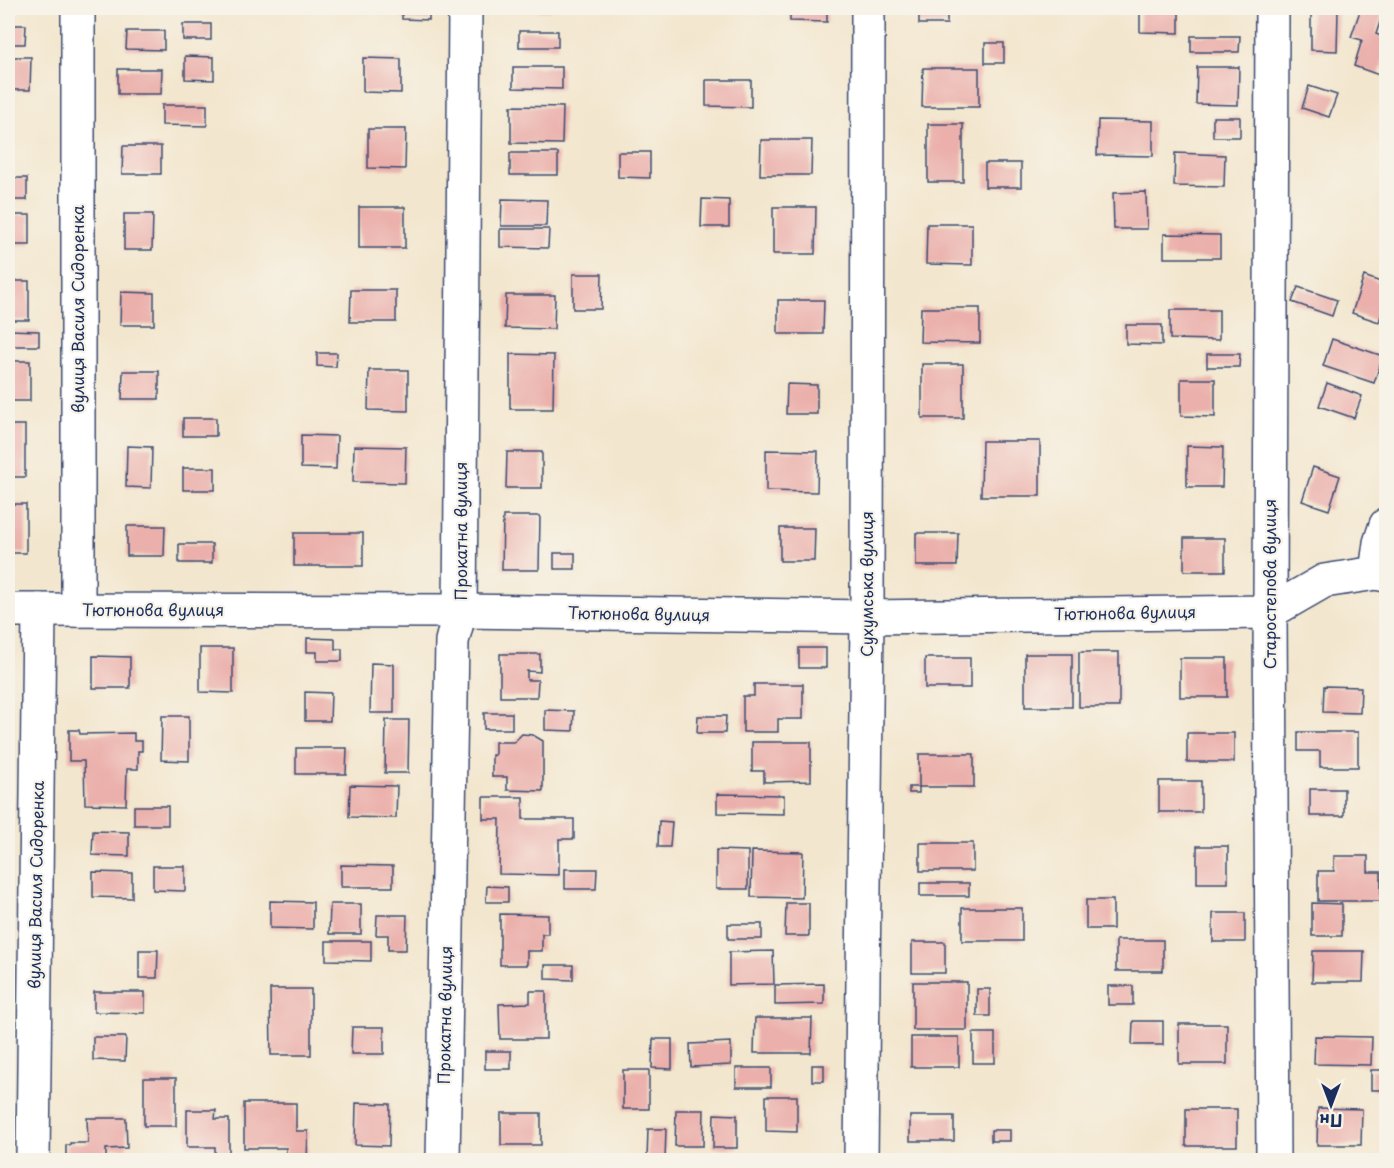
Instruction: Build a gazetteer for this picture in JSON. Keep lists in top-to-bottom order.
{
  "streets": {
    "street": [
      "вулиця Василя Сидоренка",
      "Прокатна вулиця",
      "Сухумська вулиця",
      "Старостепова вулиця",
      "Тютюнова вулиця"
    ]
  },
  "crossings": [
    ["вулиця Василя Сидоренка", "Тютюнова вулиця"],
    ["Прокатна вулиця", "Тютюнова вулиця"],
    ["Сухумська вулиця", "Тютюнова вулиця"],
    ["Старостепова вулиця", "Тютюнова вулиця"]
  ],
  "north": "bottom"
}
